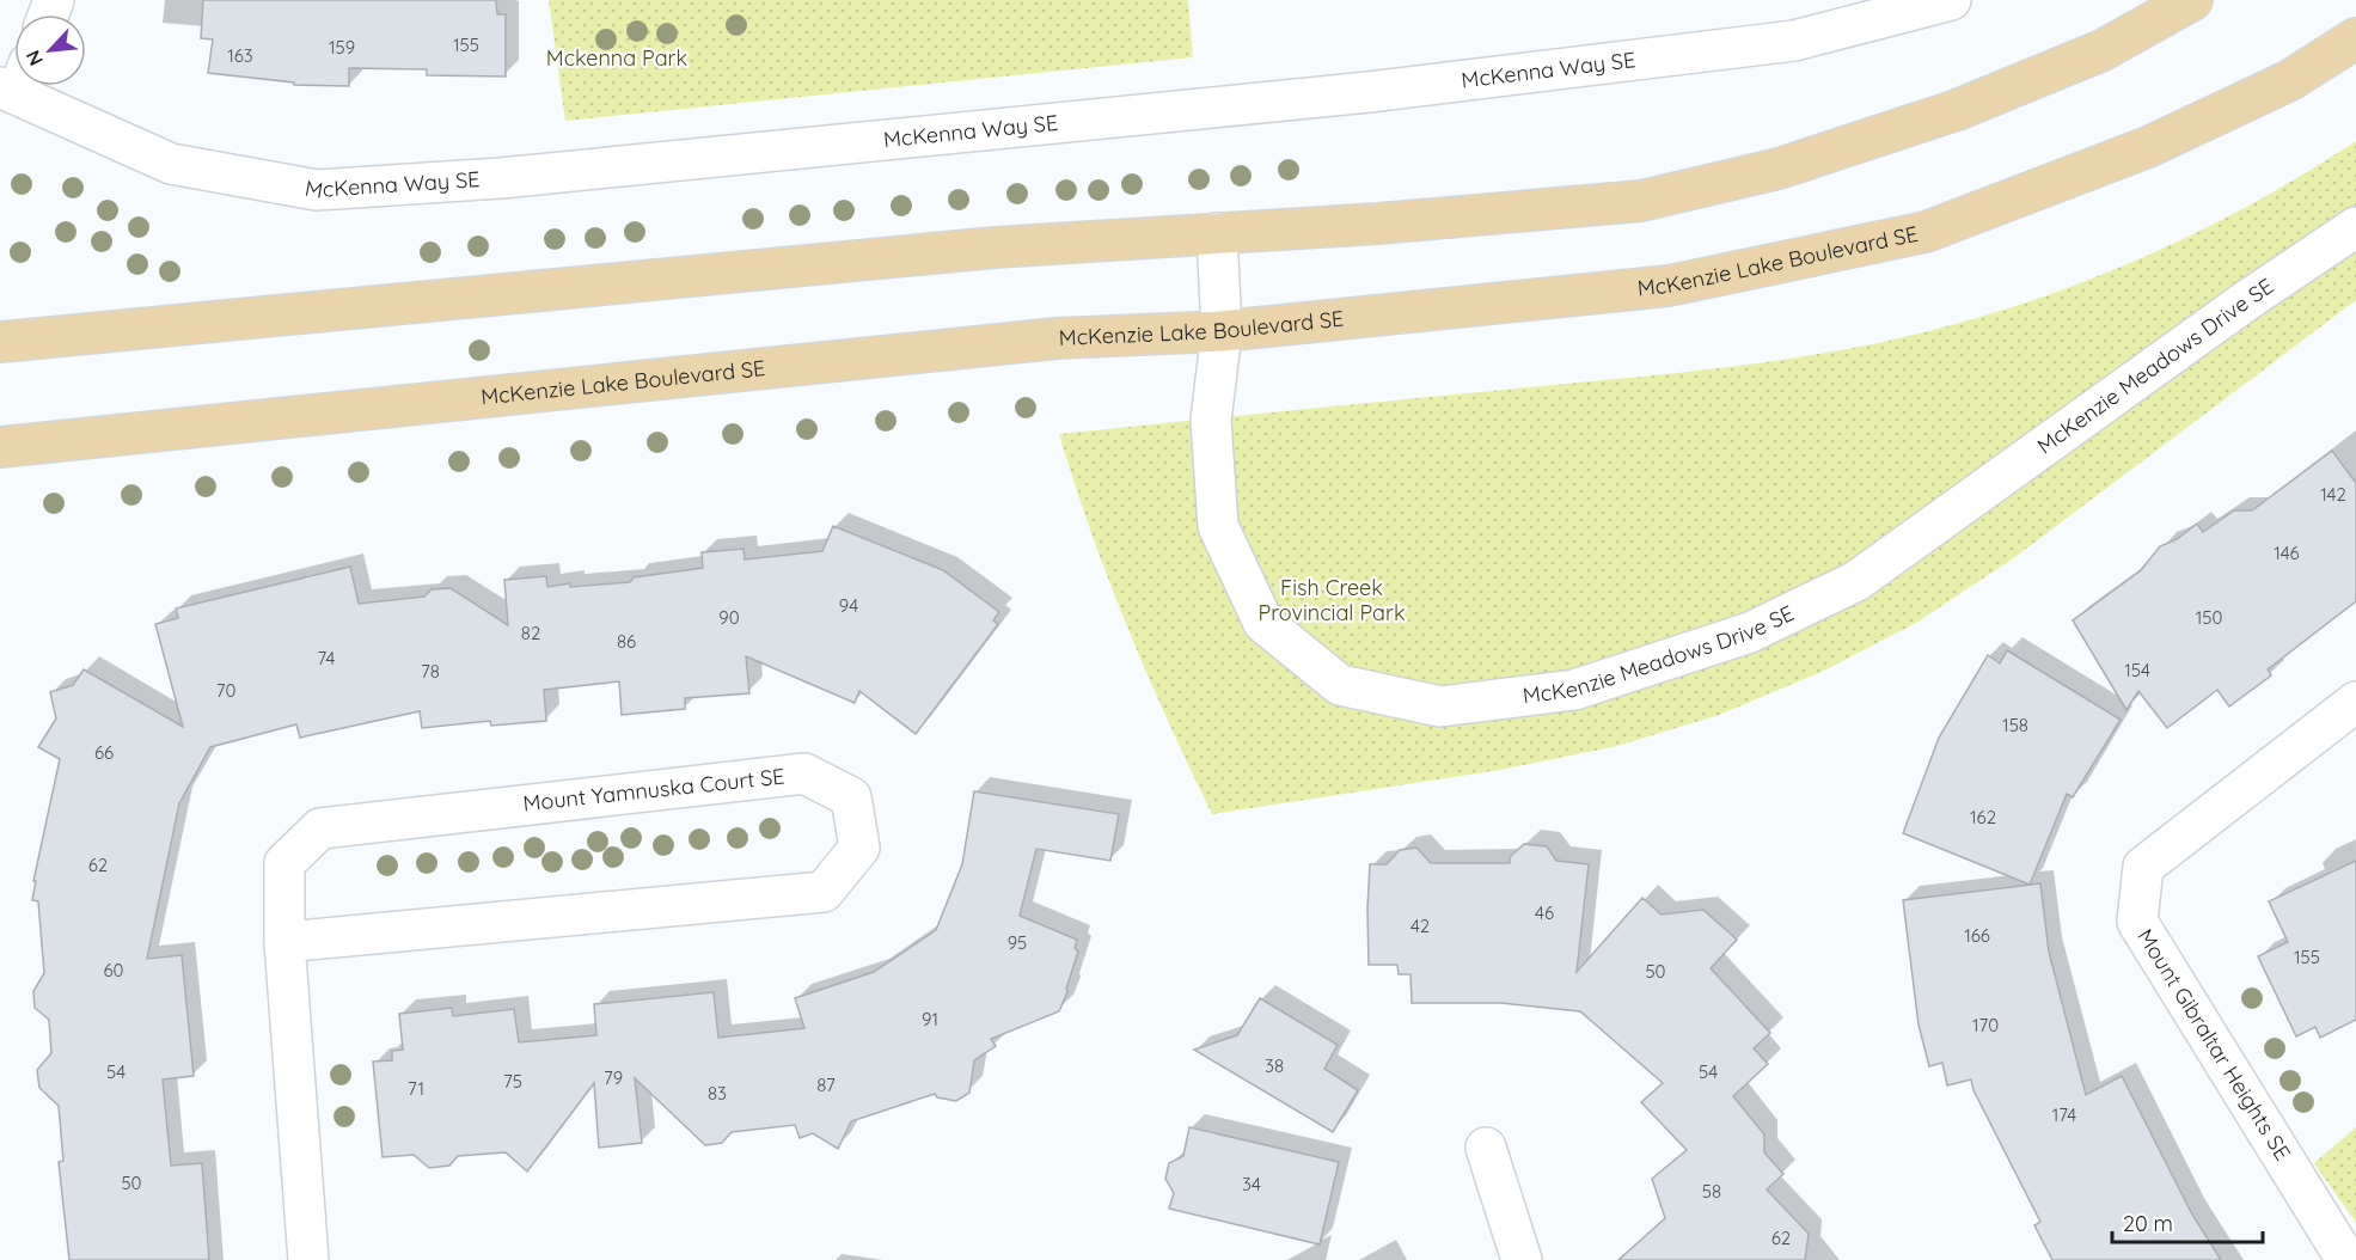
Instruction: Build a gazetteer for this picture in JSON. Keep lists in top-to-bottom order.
{
  "streets": {
    "main road": ["McKenzie Lake Boulevard SE"],
    "street": [
      "McKenna Way SE",
      "McKenzie Meadows Drive SE",
      "Mount Yamnuska Court SE",
      "Mount Gibraltar Heights SE"
    ]
  },
  "crossings": [
    ["McKenzie Lake Boulevard SE", "McKenzie Meadows Drive SE"]
  ],
  "parks": ["Mckenna Park", "Fish Creek Provincial Park"],
  "house_numbers": [
    "155",
    "159",
    "163",
    "142",
    "146",
    "94",
    "90",
    "150",
    "82",
    "86",
    "74",
    "154",
    "78",
    "70",
    "158",
    "66",
    "162",
    "62",
    "46",
    "42",
    "166",
    "95",
    "155",
    "60",
    "50",
    "91",
    "170",
    "38",
    "54",
    "54",
    "79",
    "75",
    "87",
    "71",
    "83",
    "174",
    "50",
    "34",
    "58",
    "62"
  ],
  "scale_bar": "20 m",
  "north": "bottom left"
}
